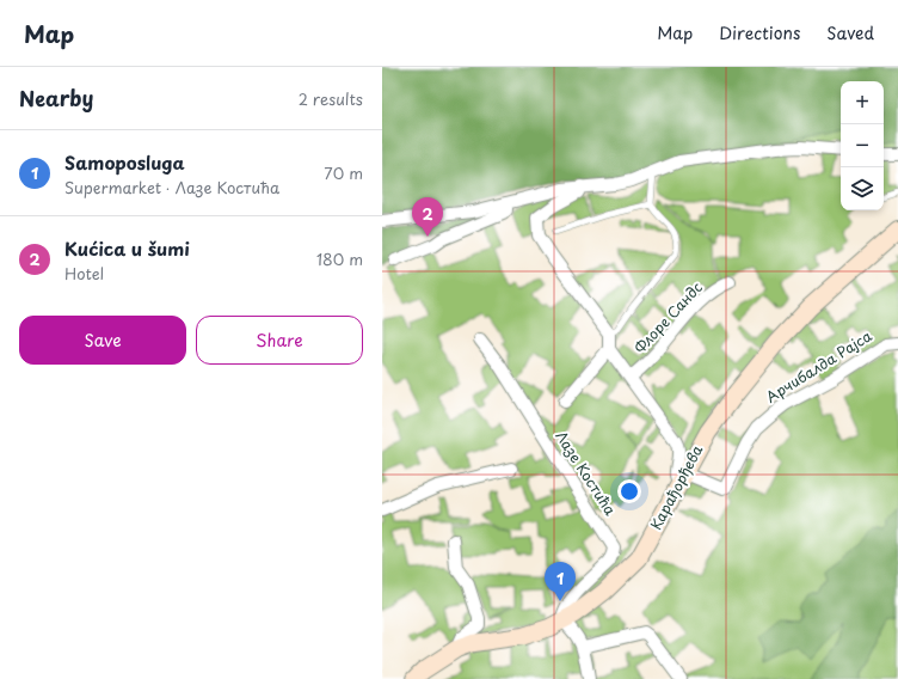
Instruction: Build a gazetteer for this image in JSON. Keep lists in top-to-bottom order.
{
  "streets": {
    "street": [
      "Флоре Сандс",
      "Арчибалда Рајса",
      "Лазе Костића",
      "Карађорђева"
    ]
  },
  "crossings": [
    ["Арчибалда Рајса", "Карађорђева"],
    ["Лазе Костића", "Карађорђева"]
  ],
  "page": {
    "header": "Map",
    "nav": ["Map", "Directions", "Saved"],
    "heading": ["Nearby", "2 results"],
    "map_buttons": ["+", "−"],
    "list": [
      {
        "mark": "1",
        "name": "Samoposluga",
        "note": "Supermarket · Лазе Костића",
        "value": "70 m"
      },
      {
        "mark": "2",
        "name": "Kućica u šumi",
        "note": "Hotel",
        "value": "180 m"
      }
    ],
    "pins": ["2", "1"],
    "buttons": ["Save", "Share"]
  }
}
